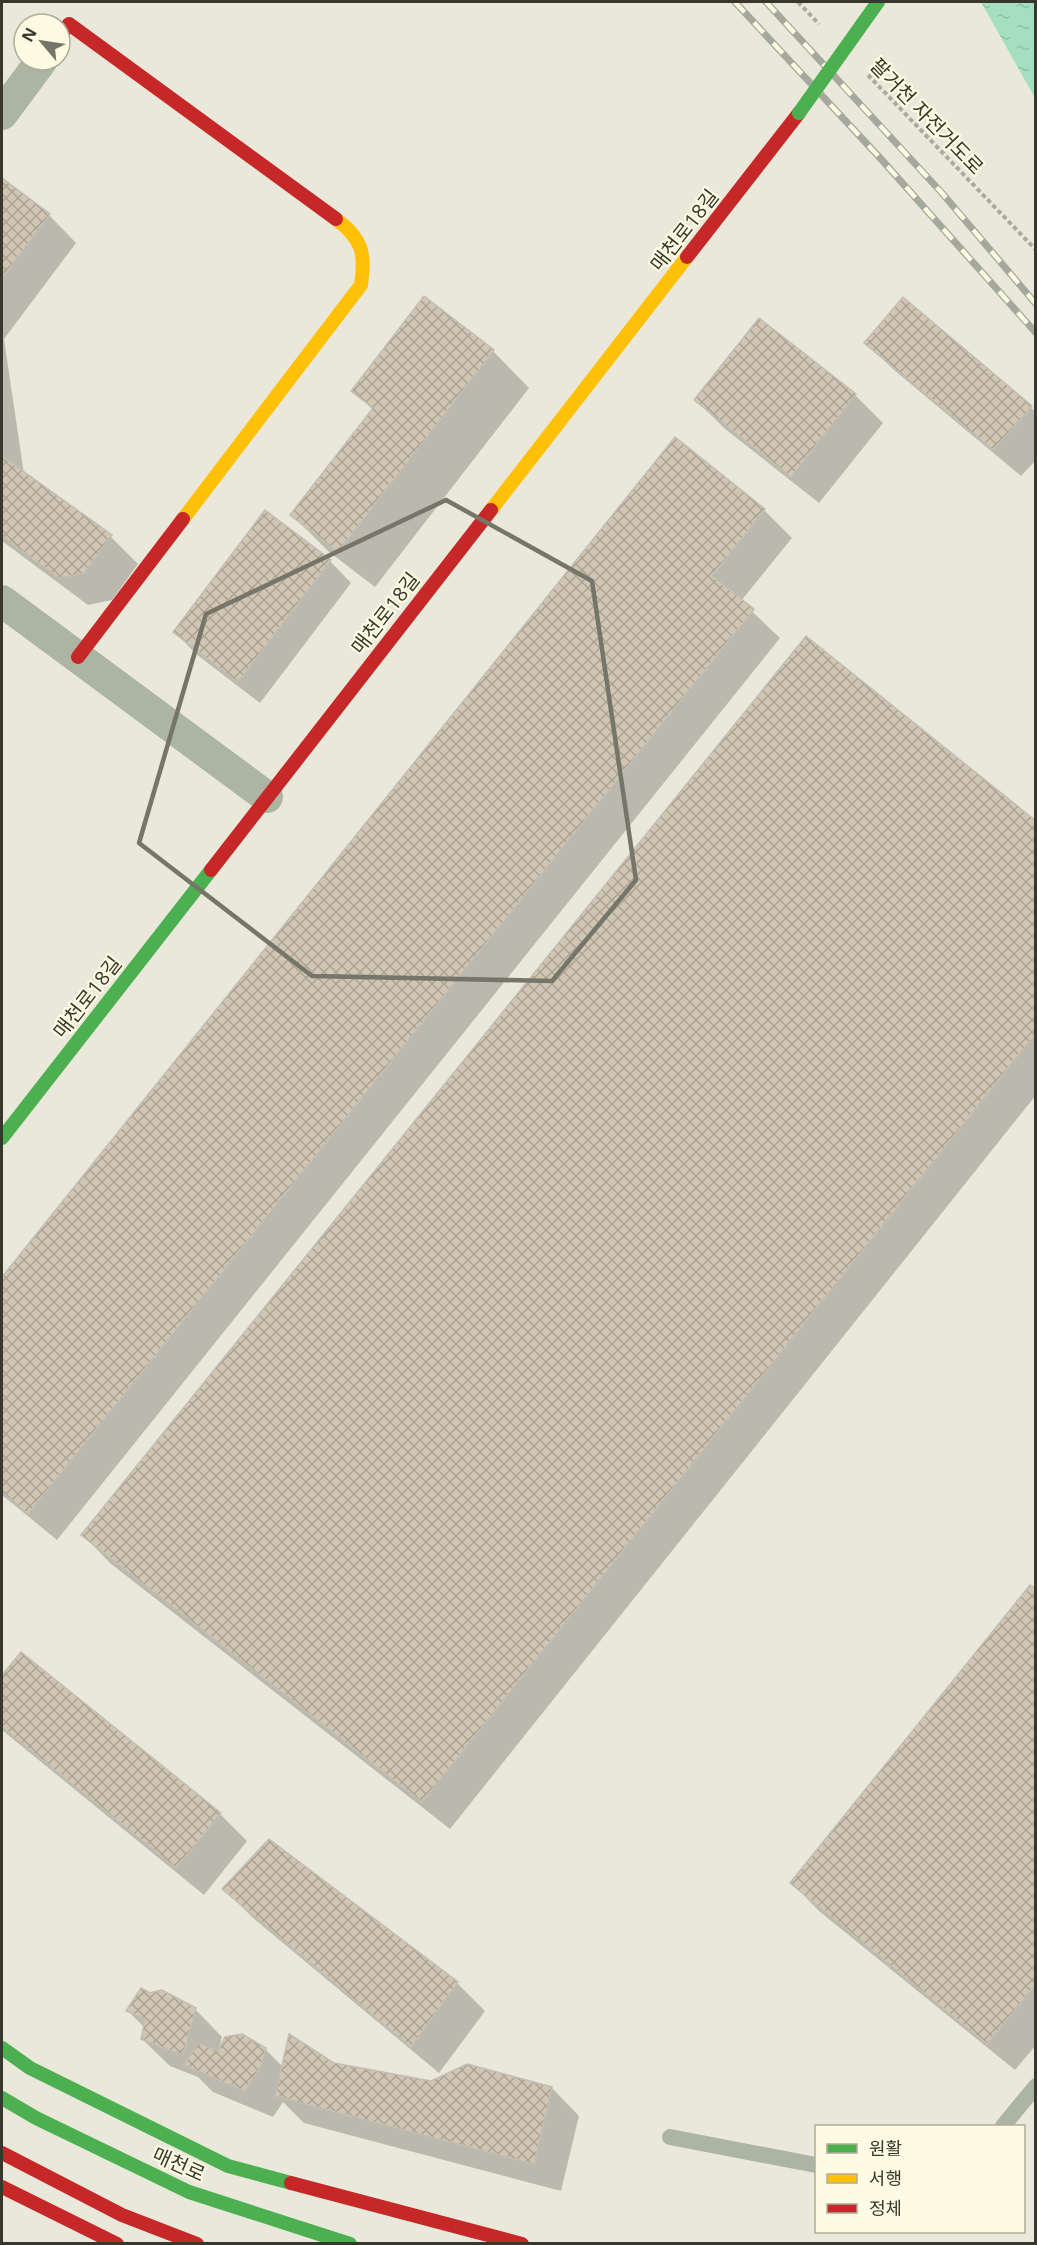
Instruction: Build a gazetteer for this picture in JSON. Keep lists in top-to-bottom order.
{
  "streets": {
    "main road": ["매천로18길", "매천로"],
    "path": ["팔거천 자전거도로"]
  },
  "legend": ["원활", "서행", "정체"],
  "north": "top left"
}
